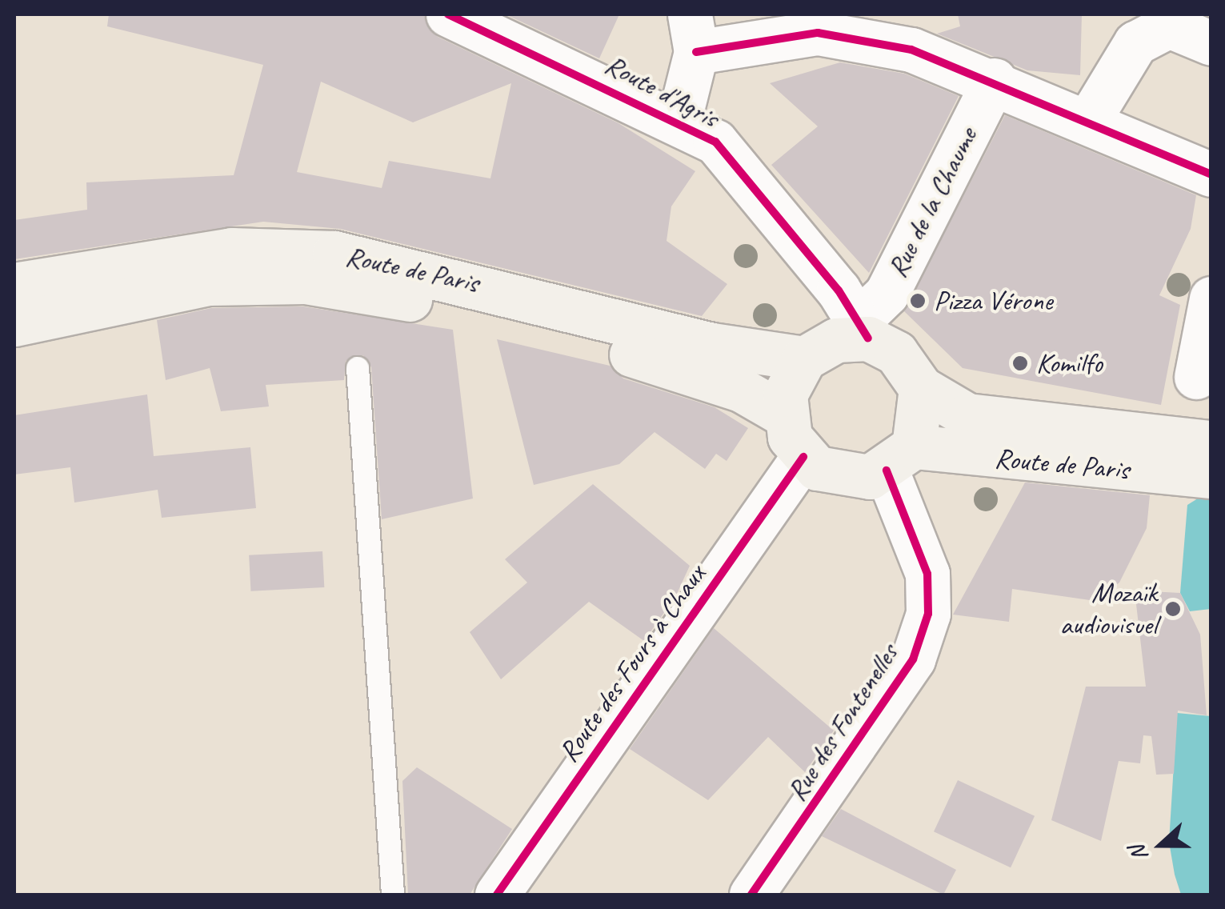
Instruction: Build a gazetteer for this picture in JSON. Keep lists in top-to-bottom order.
{
  "streets": {
    "main road": ["Route de Paris"],
    "street": [
      "Route d'Agris",
      "Rue de la Chaume",
      "Route des Fours à Chaux",
      "Rue des Fontenelles"
    ]
  },
  "crossings": [
    ["Route d'Agris", "Rue de la Chaume"],
    ["Route d'Agris", "Route de Paris"],
    ["Route d'Agris", "Route des Fours à Chaux"],
    ["Route d'Agris", "Rue des Fontenelles"],
    ["Rue de la Chaume", "Route de Paris"],
    ["Rue de la Chaume", "Route des Fours à Chaux"],
    ["Rue de la Chaume", "Rue des Fontenelles"],
    ["Route de Paris", "Route des Fours à Chaux"],
    ["Route de Paris", "Rue des Fontenelles"],
    ["Route des Fours à Chaux", "Rue des Fontenelles"]
  ],
  "places": ["Pizza Vérone", "Komilfo", "Mozaïk audiovisuel"],
  "north": "left"
}
